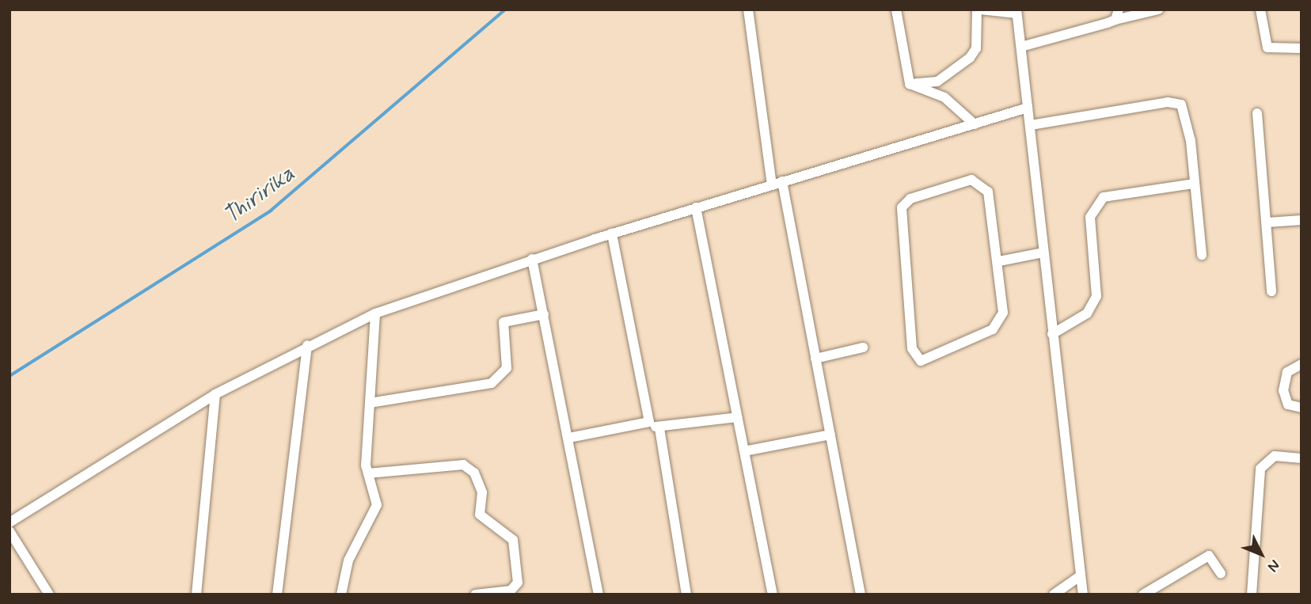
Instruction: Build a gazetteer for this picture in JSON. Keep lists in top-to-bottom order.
{
  "water": ["Thiririka"],
  "north": "bottom right"
}
